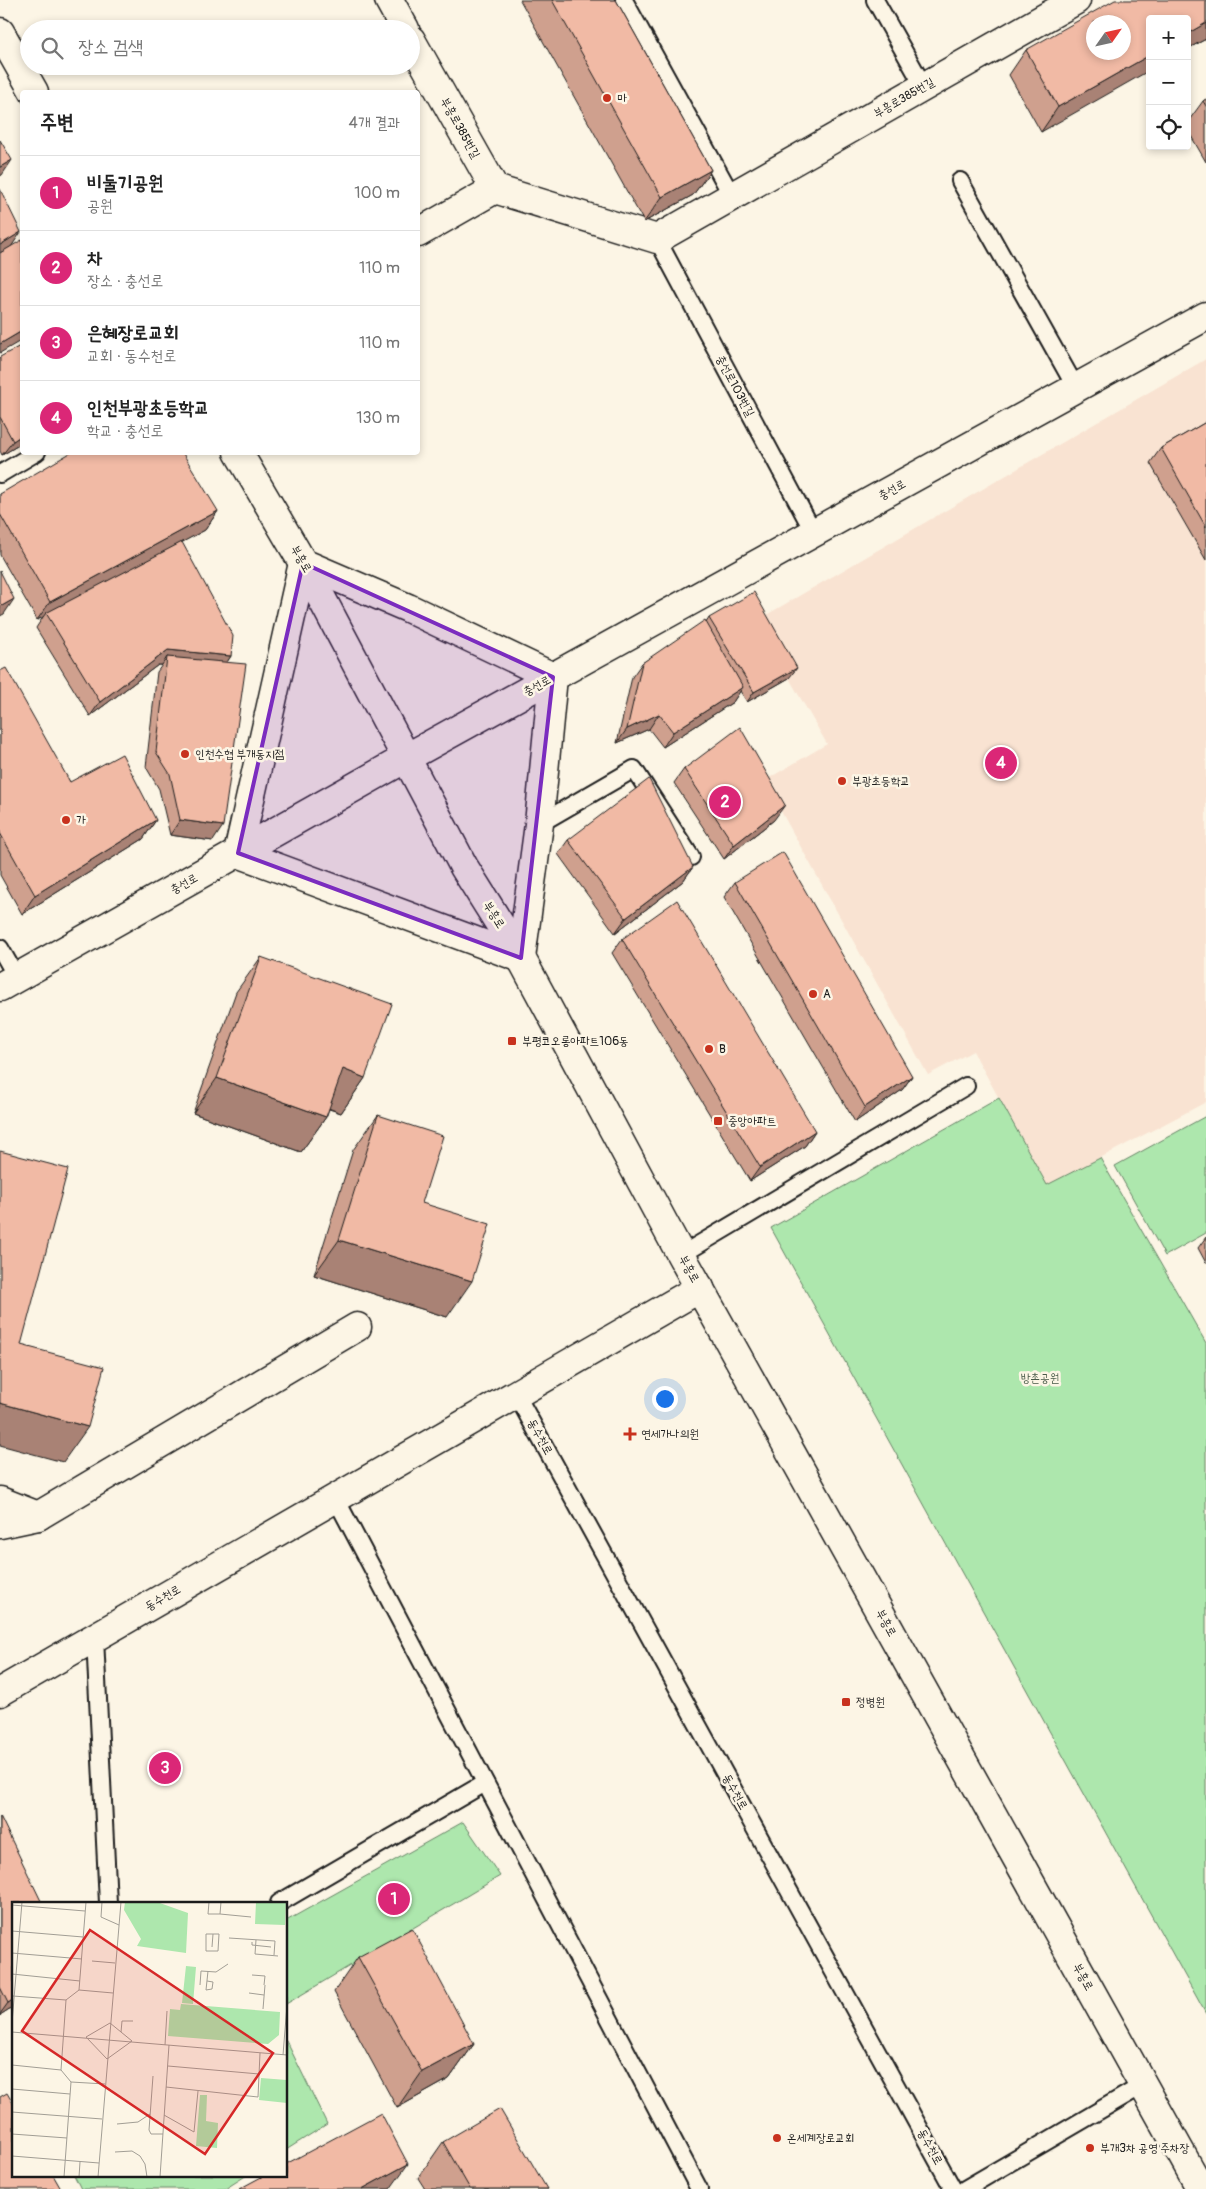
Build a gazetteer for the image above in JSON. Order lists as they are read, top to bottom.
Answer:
{
  "streets": {
    "street": [
      "부흥로385번길",
      "충선로",
      "부흥로",
      "동수천로"
    ],
    "lane": ["충선로103번길"]
  },
  "crossings": [
    ["부흥로385번길", "충선로103번길"],
    ["충선로103번길", "충선로"],
    ["충선로", "부흥로"],
    ["부흥로", "동수천로"]
  ],
  "parks": ["방촌공원"],
  "places": {
    "other": [
      "마",
      "인천수협 부개동지점",
      "부광초등학교",
      "가",
      "A",
      "B",
      "온세계장로교회",
      "부개3차 공영 주차장"
    ],
    "transit": ["부평코오롱아파트106동", "중앙아파트", "정병원"],
    "health": ["연세가나의원"]
  },
  "north": "top right",
  "page": {
    "map_buttons": ["+", "−"],
    "search": "장소 검색",
    "heading": ["주변", "4개 결과"],
    "list": [
      {
        "mark": "1",
        "name": "비둘기공원",
        "note": "공원",
        "value": "100 m"
      },
      {
        "mark": "2",
        "name": "차",
        "note": "장소 · 충선로",
        "value": "110 m"
      },
      {
        "mark": "3",
        "name": "은혜장로교회",
        "note": "교회 · 동수천로",
        "value": "110 m"
      },
      {
        "mark": "4",
        "name": "인천부광초등학교",
        "note": "학교 · 충선로",
        "value": "130 m"
      }
    ],
    "pins": [
      "4",
      "2",
      "3",
      "1"
    ]
  }
}
